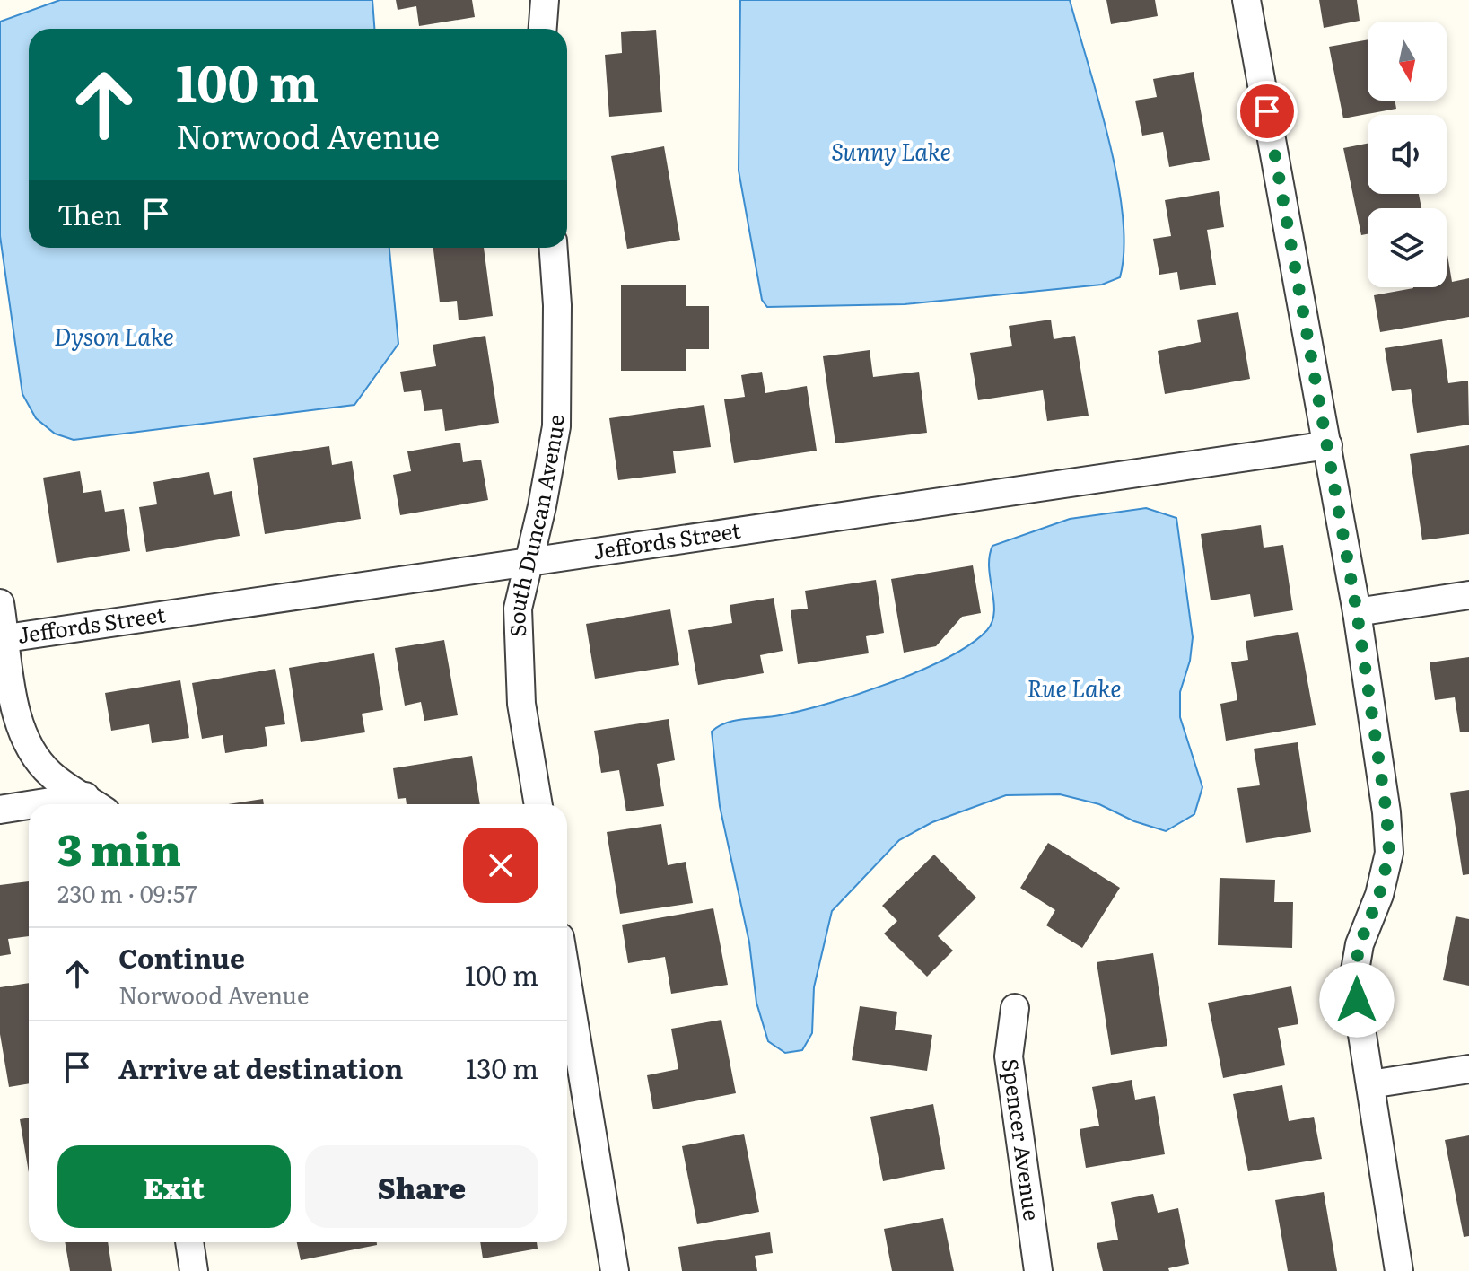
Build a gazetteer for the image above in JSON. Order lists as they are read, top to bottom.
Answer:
{
  "streets": {
    "street": ["South Duncan Avenue", "Jeffords Street", "Spencer Avenue"]
  },
  "crossings": [
    ["South Duncan Avenue", "Jeffords Street"]
  ],
  "water": ["Sunny Lake", "Dyson Lake", "Rue Lake"],
  "north": "bottom",
  "page": {
    "turn": ["100 m", "Norwood Avenue"],
    "then": "Then",
    "heading": ["3 min", "230 m · 09:57"],
    "list": [
      {
        "name": "Continue",
        "note": "Norwood Avenue",
        "value": "100 m"
      },
      {
        "name": "Arrive at destination",
        "value": "130 m"
      }
    ],
    "buttons": ["Exit", "Share"]
  }
}
